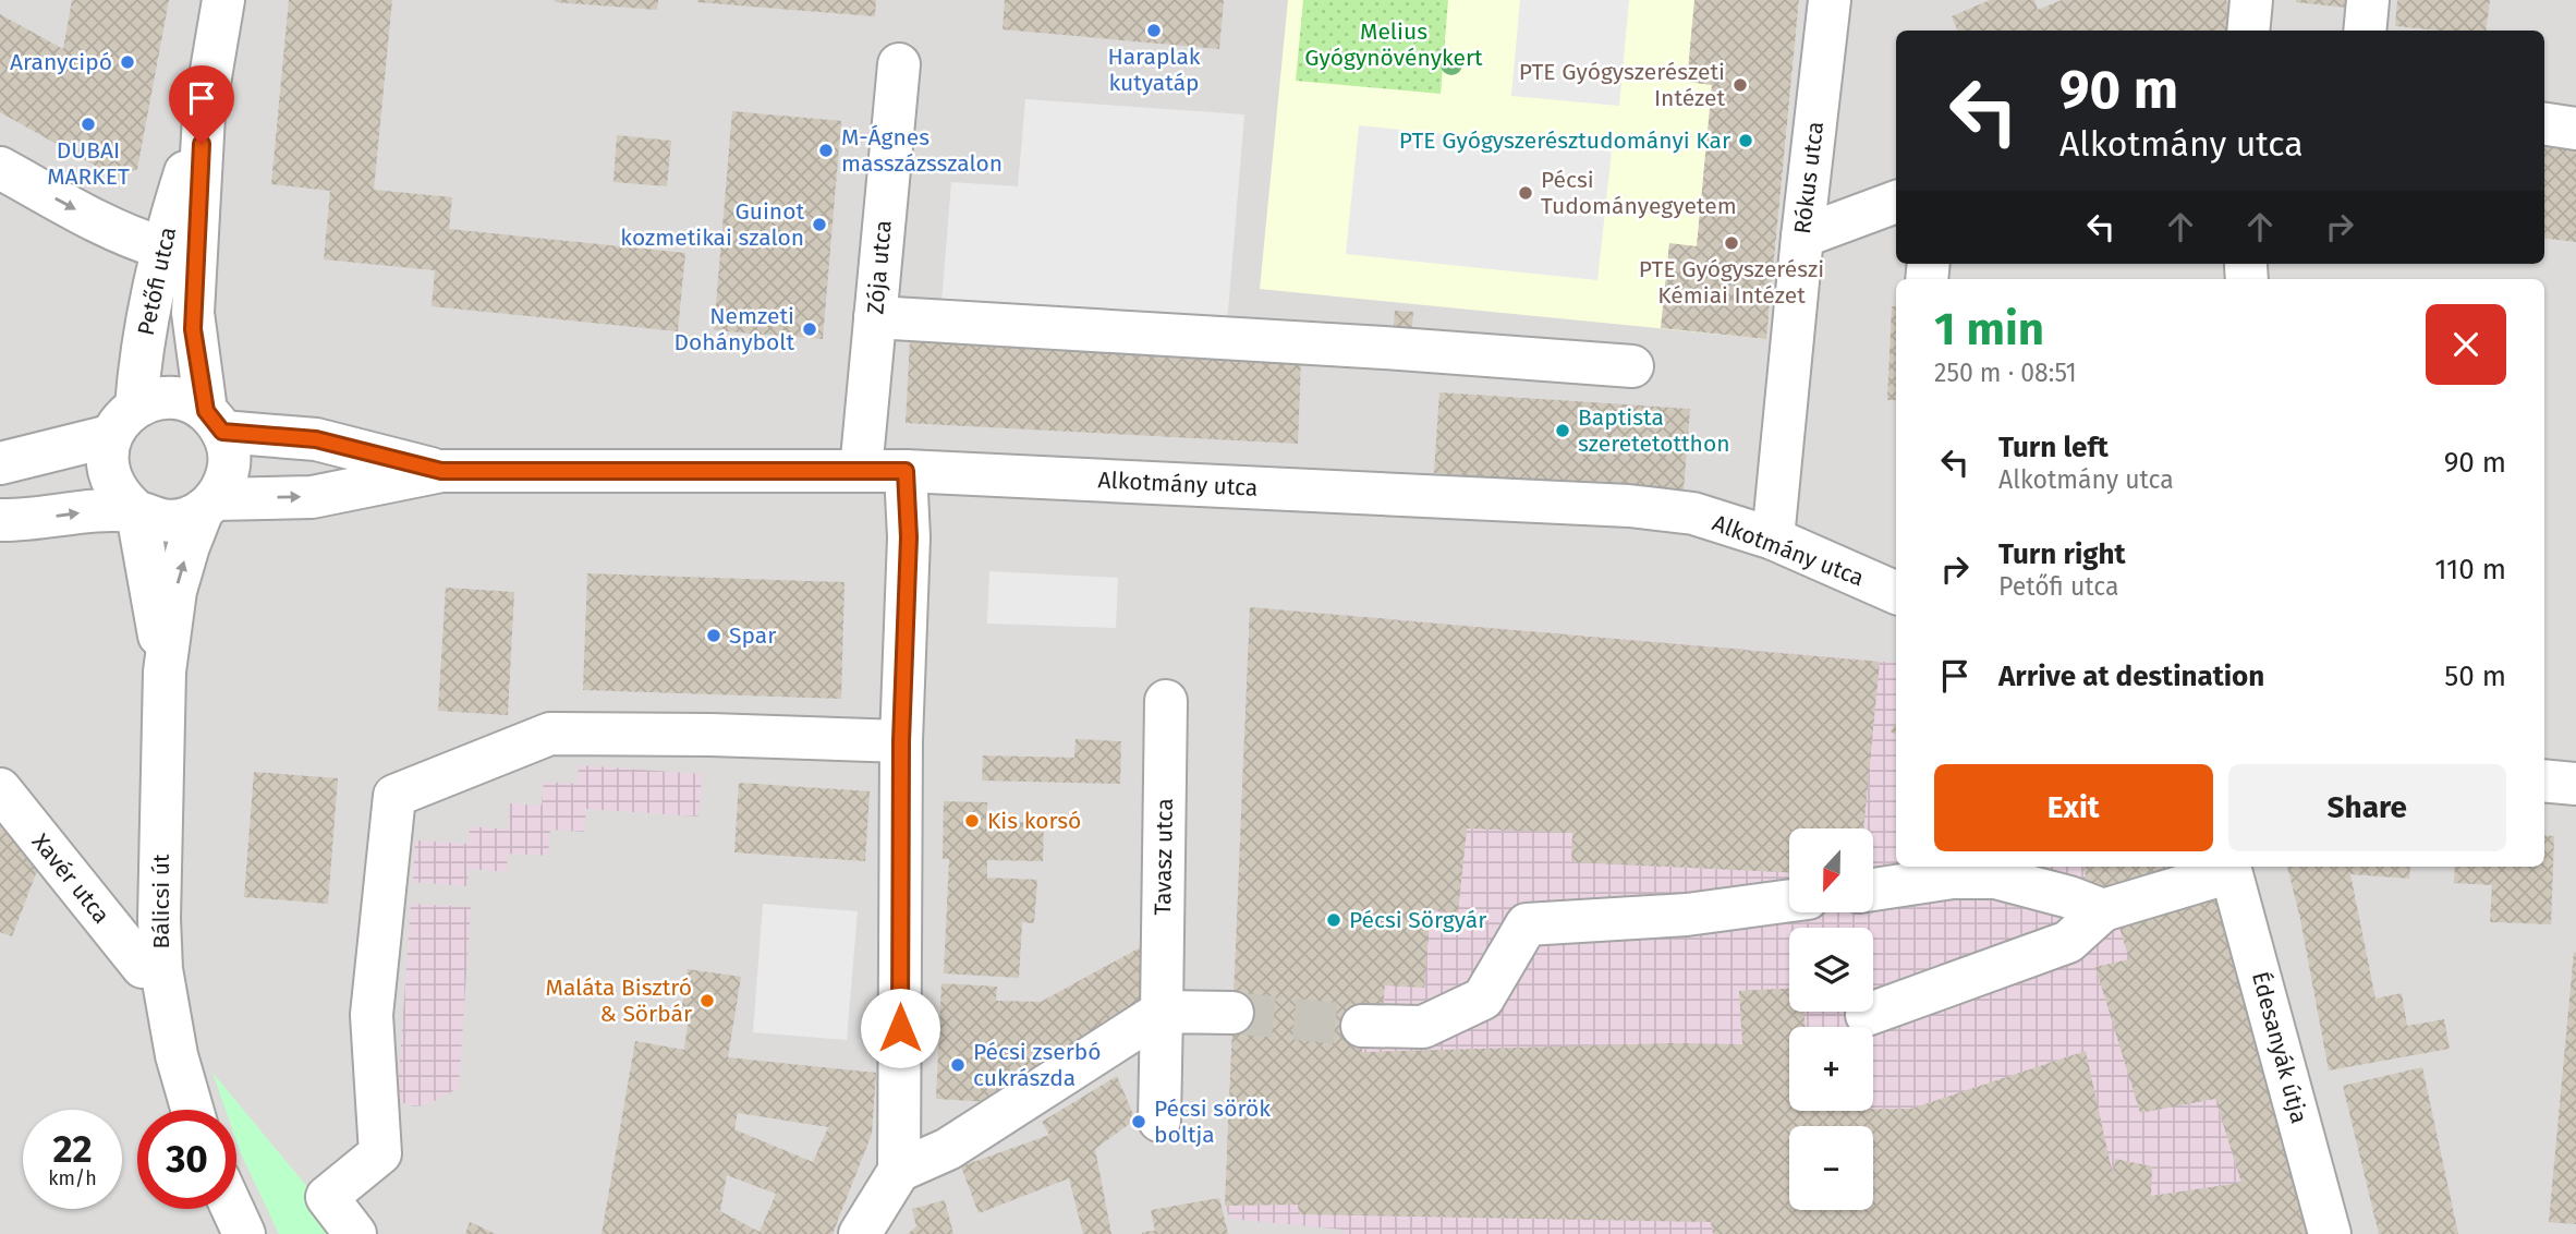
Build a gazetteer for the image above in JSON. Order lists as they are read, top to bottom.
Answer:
{
  "streets": {
    "street": [
      "Rókus utca",
      "Zója utca",
      "Petőfi utca",
      "Alkotmány utca",
      "Tavasz utca",
      "Xavér utca",
      "Bálicsi út",
      "Édesanyák útja"
    ]
  },
  "crossings": [
    ["Rókus utca", "Alkotmány utca"],
    ["Zója utca", "Alkotmány utca"],
    ["Petőfi utca", "Alkotmány utca"],
    ["Petőfi utca", "Bálicsi út"],
    ["Alkotmány utca", "Bálicsi út"]
  ],
  "parks": ["Melius Gyógynövénykert"],
  "places": [
    "Haraplak kutyatáp",
    "Aranycipó",
    "PTE Gyógyszerészeti Intézet",
    "DUBAI MARKET",
    "PTE Gyógyszerésztudományi Kar",
    "M-Ágnes masszázsszalon",
    "Pécsi Tudományegyetem",
    "Guinot kozmetikai szalon",
    "PTE Gyógyszerészi Kémiai Intézet",
    "Nemzeti Dohánybolt",
    "Baptista szeretetotthon",
    "Spar",
    "Kis korsó",
    "Pécsi Sörgyár",
    "Maláta Bisztró & Sörbár",
    "Pécsi zserbó cukrászda",
    "Pécsi sörök boltja"
  ],
  "north": "bottom",
  "page": {
    "turn": ["90 m", "Alkotmány utca"],
    "heading": ["1 min", "250 m · 08:51"],
    "list": [
      {
        "name": "Turn left",
        "note": "Alkotmány utca",
        "value": "90 m"
      },
      {
        "name": "Turn right",
        "note": "Petőfi utca",
        "value": "110 m"
      },
      {
        "name": "Arrive at destination",
        "value": "50 m"
      }
    ],
    "buttons": ["Exit", "Share"],
    "map_buttons": ["+", "−"],
    "speed": "22 km/h",
    "limit": "30"
  }
}
